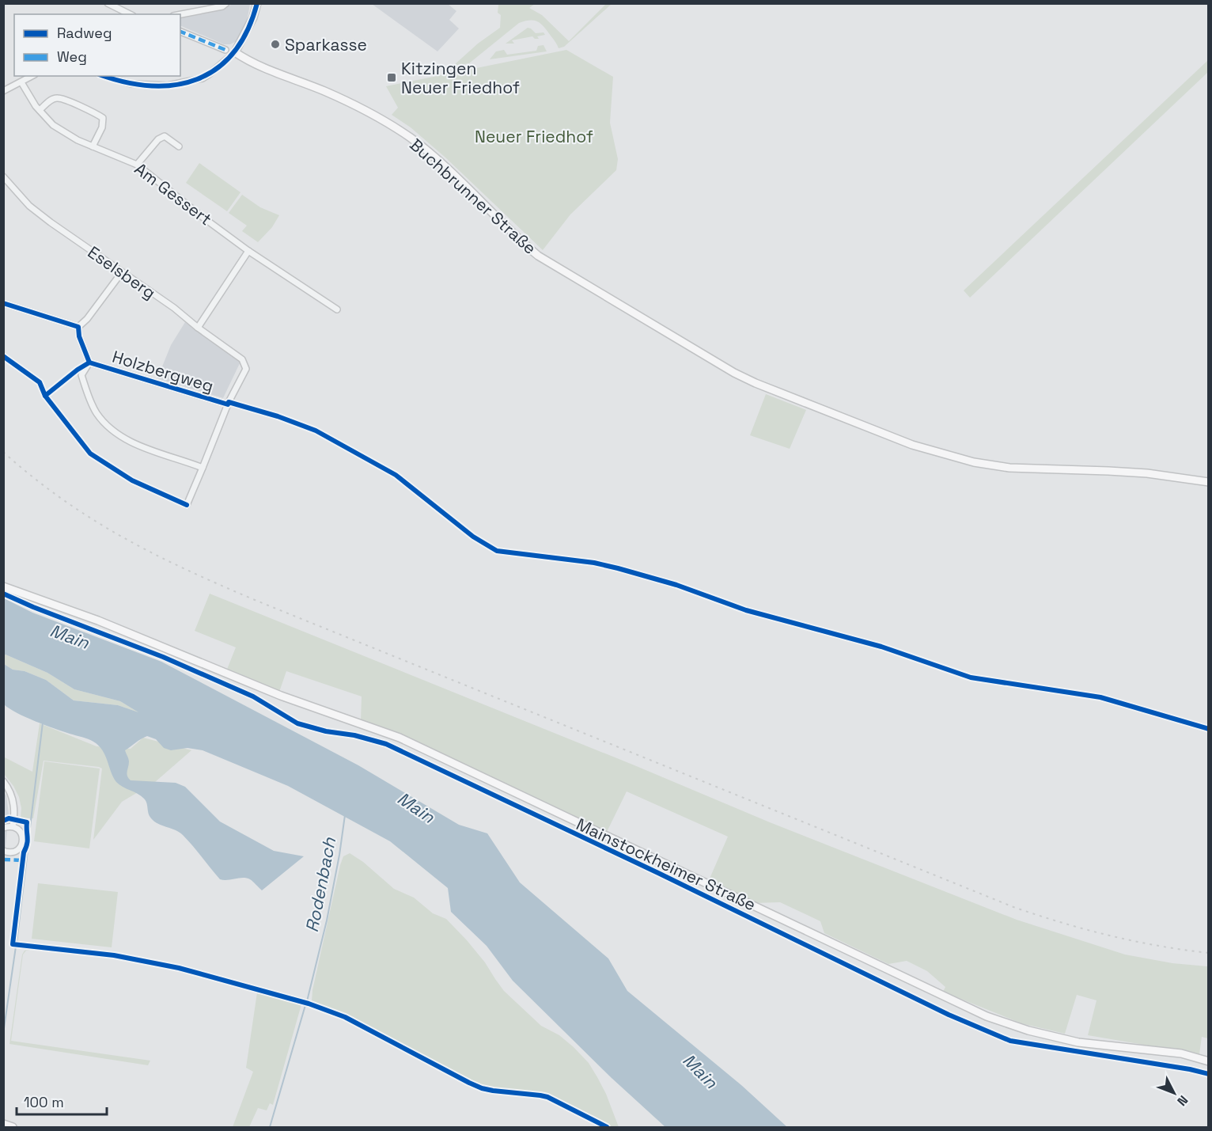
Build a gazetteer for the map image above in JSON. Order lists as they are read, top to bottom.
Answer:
{
  "streets": {
    "main road": ["Buchbrunner Straße", "Mainstockheimer Straße"],
    "street": ["Am Gessert", "Eselsberg", "Holzbergweg"]
  },
  "crossings": [
    ["Eselsberg", "Holzbergweg"]
  ],
  "water": ["Main", "Rodenbach"],
  "parks": ["Neuer Friedhof"],
  "places": {
    "other": ["Sparkasse"],
    "transit": ["Kitzingen Neuer Friedhof"]
  },
  "legend": ["Radweg", "Weg"],
  "scale_bar": "100 m",
  "north": "bottom right"
}
